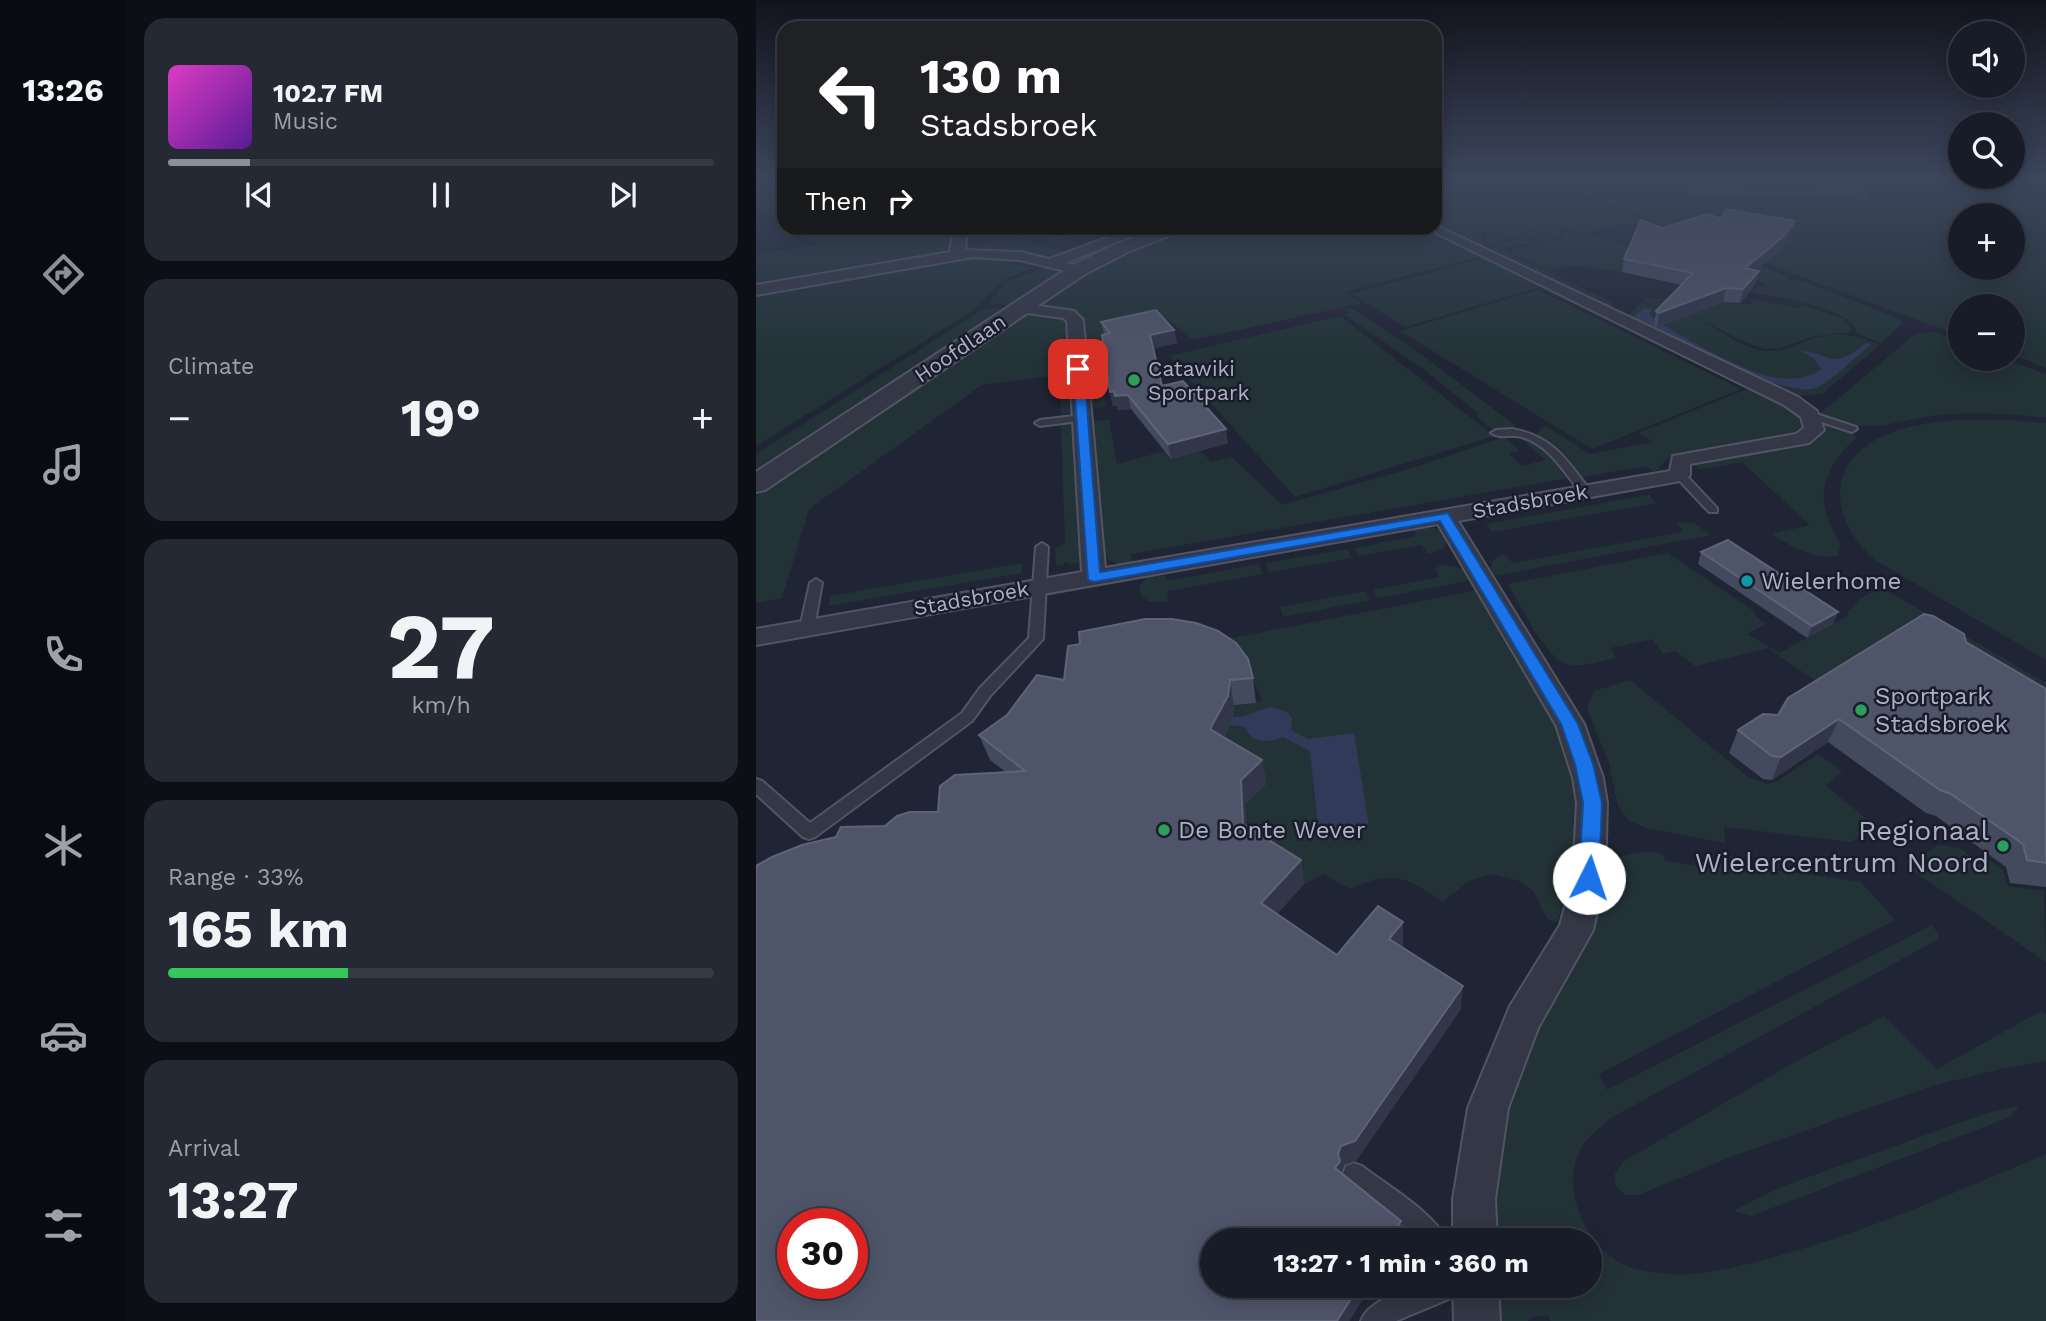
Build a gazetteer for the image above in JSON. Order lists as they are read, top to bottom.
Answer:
{
  "streets": {
    "street": ["Hoofdlaan", "Stadsbroek"]
  },
  "places": [
    "Catawiki Sportpark",
    "Wielerhome",
    "Sportpark Stadsbroek",
    "De Bonte Wever",
    "Regionaal Wielercentrum Noord"
  ],
  "page": {
    "tabs": "13:26",
    "map_buttons": ["+", "−"],
    "turn": ["130 m", "Stadsbroek"],
    "song": ["102.7 FM", "Music"],
    "then": "Then",
    "tile": [
      "Climate",
      ["27", "km/h"],
      ["Range · 33%", "165 km"],
      ["Arrival", "13:27"]
    ],
    "heat": ["−", "19°", "+"],
    "limit": "30",
    "trip": "13:27 · 1 min · 360 m"
  }
}
